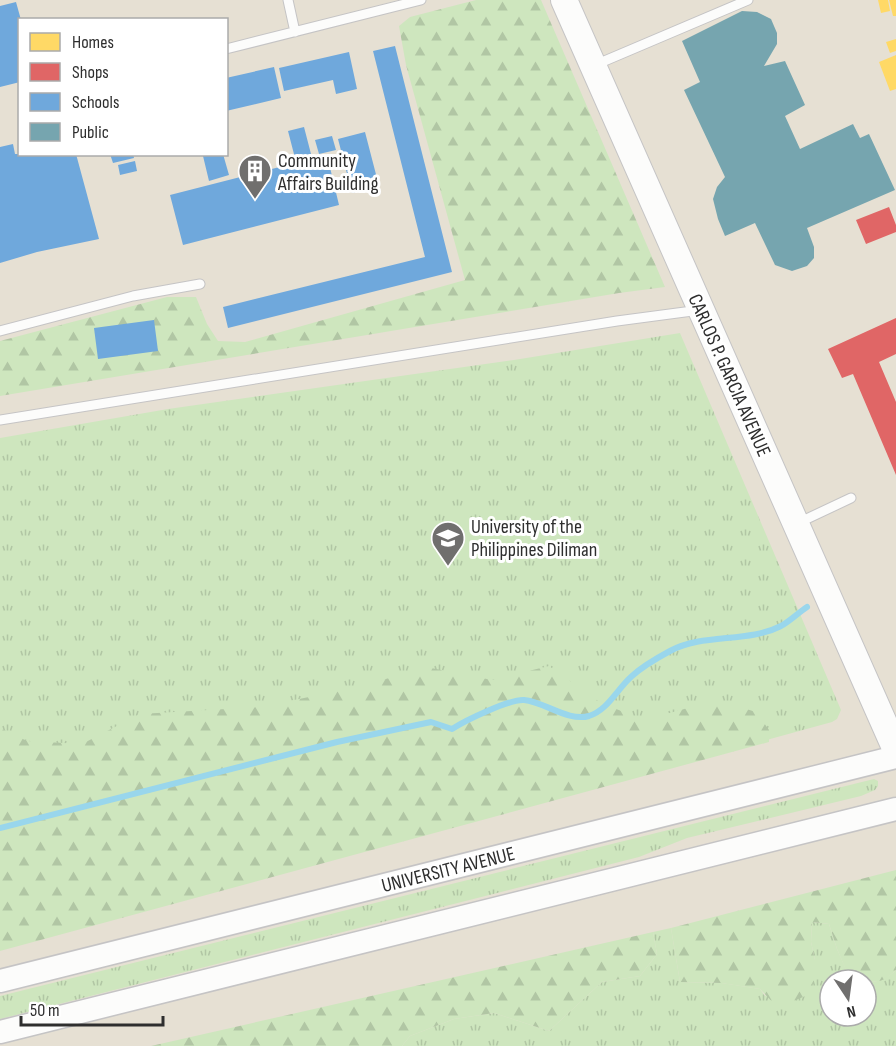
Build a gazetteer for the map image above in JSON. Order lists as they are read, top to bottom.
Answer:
{
  "streets": {
    "main road": ["CARLOS P. GARCIA AVENUE"],
    "street": ["UNIVERSITY AVENUE"]
  },
  "places": {
    "building": ["Community Affairs Building"],
    "school or university": ["University of the Philippines Diliman"]
  },
  "legend": [
    "Homes",
    "Shops",
    "Schools",
    "Public"
  ],
  "scale_bar": "50 m",
  "north": "bottom"
}
